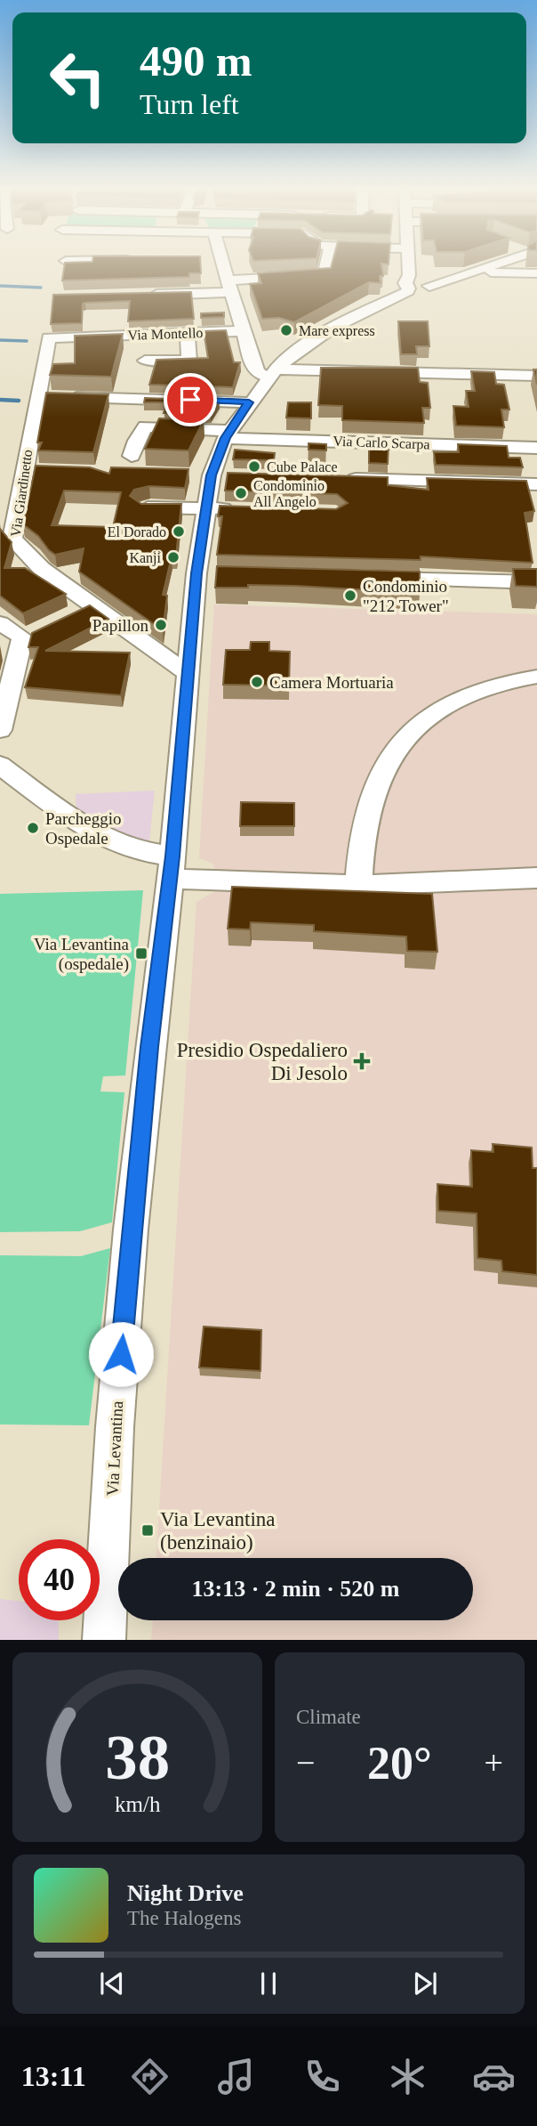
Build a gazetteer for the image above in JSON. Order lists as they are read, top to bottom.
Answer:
{
  "streets": {
    "street": [
      "Via Montello",
      "Via Carlo Scarpa",
      "Via Giardinetto",
      "Via Levantina"
    ]
  },
  "crossings": [
    ["Via Montello", "Via Giardinetto"],
    ["Via Carlo Scarpa", "Via Levantina"],
    ["Via Giardinetto", "Via Levantina"]
  ],
  "places": {
    "other": [
      "Mare express",
      "Cube Palace",
      "Condominio All Angelo",
      "El Dorado",
      "Kanji",
      "Condominio \"212 Tower\"",
      "Papillon",
      "Camera Mortuaria",
      "Parcheggio Ospedale"
    ],
    "transit": ["Via Levantina (ospedale)", "Via Levantina (benzinaio)"],
    "health": ["Presidio Ospedaliero Di Jesolo"]
  },
  "page": {
    "turn": ["490 m", "Turn left"],
    "limit": "40",
    "trip": "13:13 · 2 min · 520 m",
    "tile": "Climate",
    "heat": ["−", "20°", "+"],
    "song": ["Night Drive", "The Halogens"],
    "tabs": "13:11",
    "gauge": ["38", "km/h"]
  }
}
